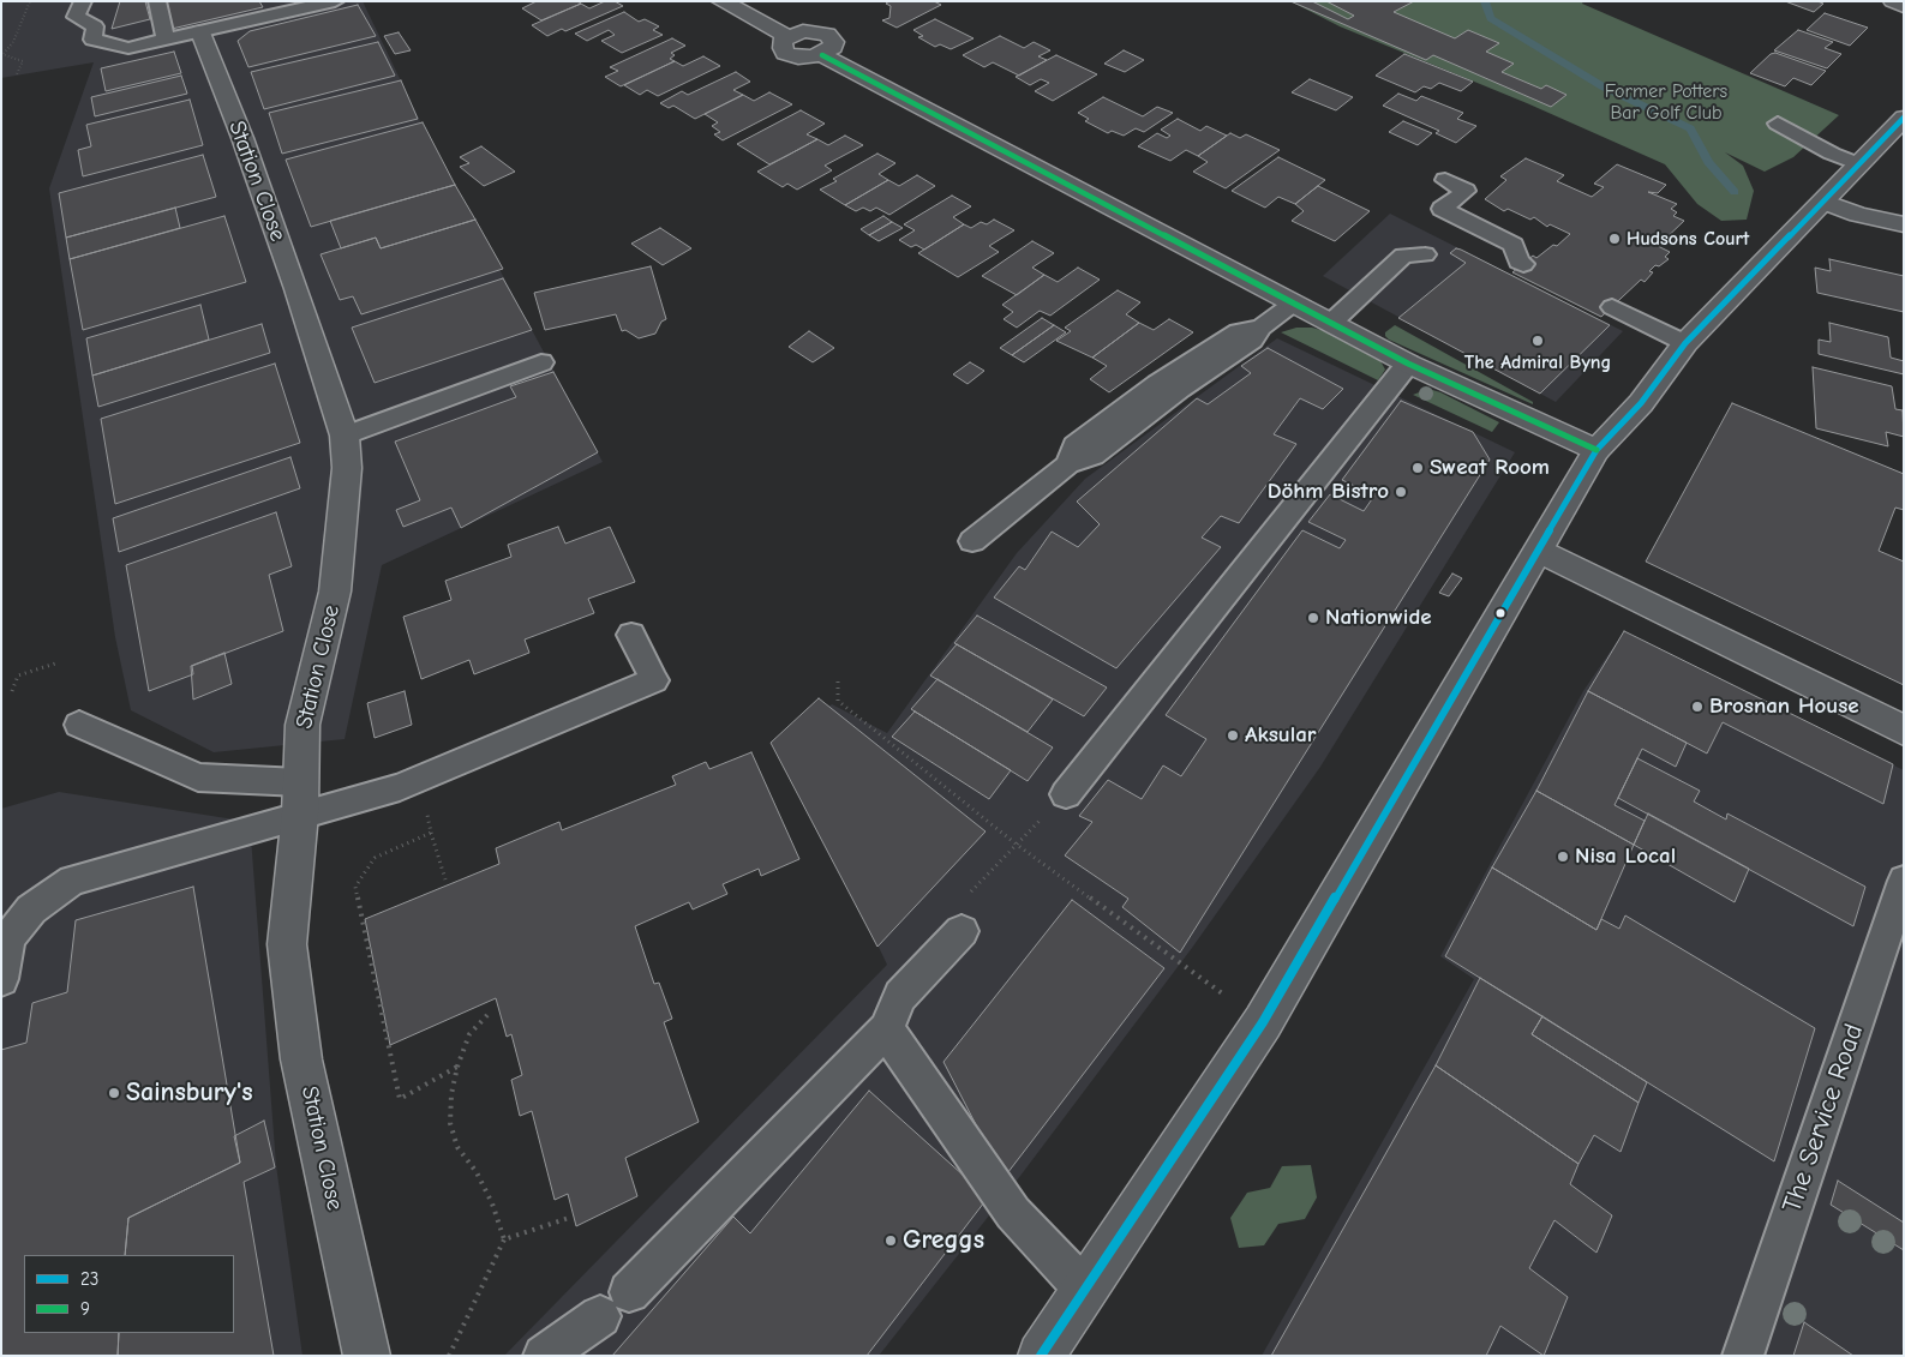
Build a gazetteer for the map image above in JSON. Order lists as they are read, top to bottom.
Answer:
{
  "streets": {
    "street": ["Station Close"],
    "lane": ["The Service Road"]
  },
  "parks": ["Former Potters Bar Golf Club"],
  "places": [
    "Hudsons Court",
    "The Admiral Byng",
    "Sweat Room",
    "Döhm Bistro",
    "Nationwide",
    "Brosnan House",
    "Aksular",
    "Nisa Local",
    "Sainsbury's",
    "Greggs"
  ],
  "lines": ["transit line 9", "transit line 23"],
  "legend": ["23", "9"]
}
